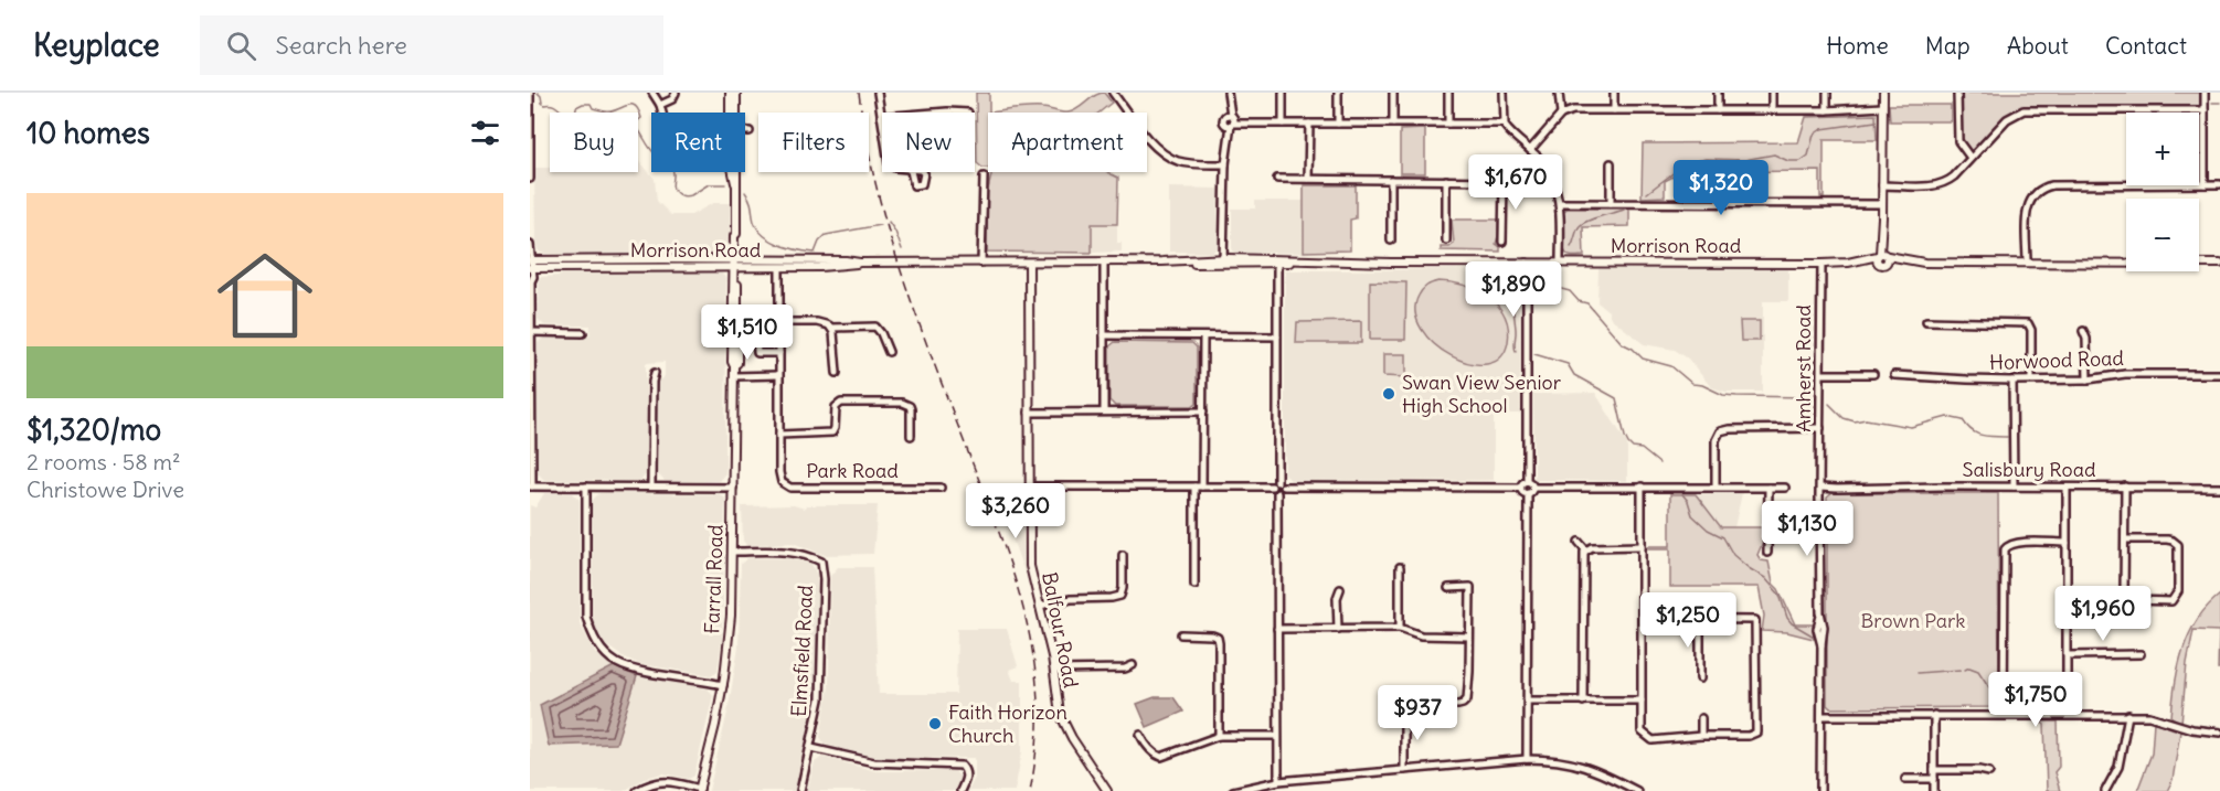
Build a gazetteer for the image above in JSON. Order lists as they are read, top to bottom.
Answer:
{
  "streets": {
    "main road": ["Morrison Road", "Farrall Road", "Balfour Road"],
    "street": [
      "Horwood Road",
      "Amherst Road",
      "Salisbury Road",
      "Park Road",
      "Elmsfield Road"
    ]
  },
  "crossings": [
    ["Morrison Road", "Amherst Road"],
    ["Morrison Road", "Park Road"],
    ["Morrison Road", "Farrall Road"],
    ["Morrison Road", "Balfour Road"],
    ["Amherst Road", "Salisbury Road"],
    ["Farrall Road", "Elmsfield Road"]
  ],
  "parks": ["Brown Park"],
  "places": ["Swan View Senior High School", "Faith Horizon Church"],
  "page": {
    "header": "Keyplace",
    "search": "Search here",
    "nav": [
      "Home",
      "Map",
      "About",
      "Contact"
    ],
    "heading": "10 homes",
    "map_buttons": ["+", "−"],
    "chip": [
      "Buy",
      "Rent",
      "Filters",
      "New",
      "Apartment"
    ],
    "price": [
      "$1,670",
      "$1,320",
      "$1,890",
      "$1,510",
      "$3,260",
      "$1,130",
      "$1,960",
      "$1,250",
      "$1,750",
      "$937"
    ],
    "list": [
      {
        "name": "$1,320/mo",
        "note": "2 rooms · 58 m² · Christowe Drive"
      }
    ]
  }
}
